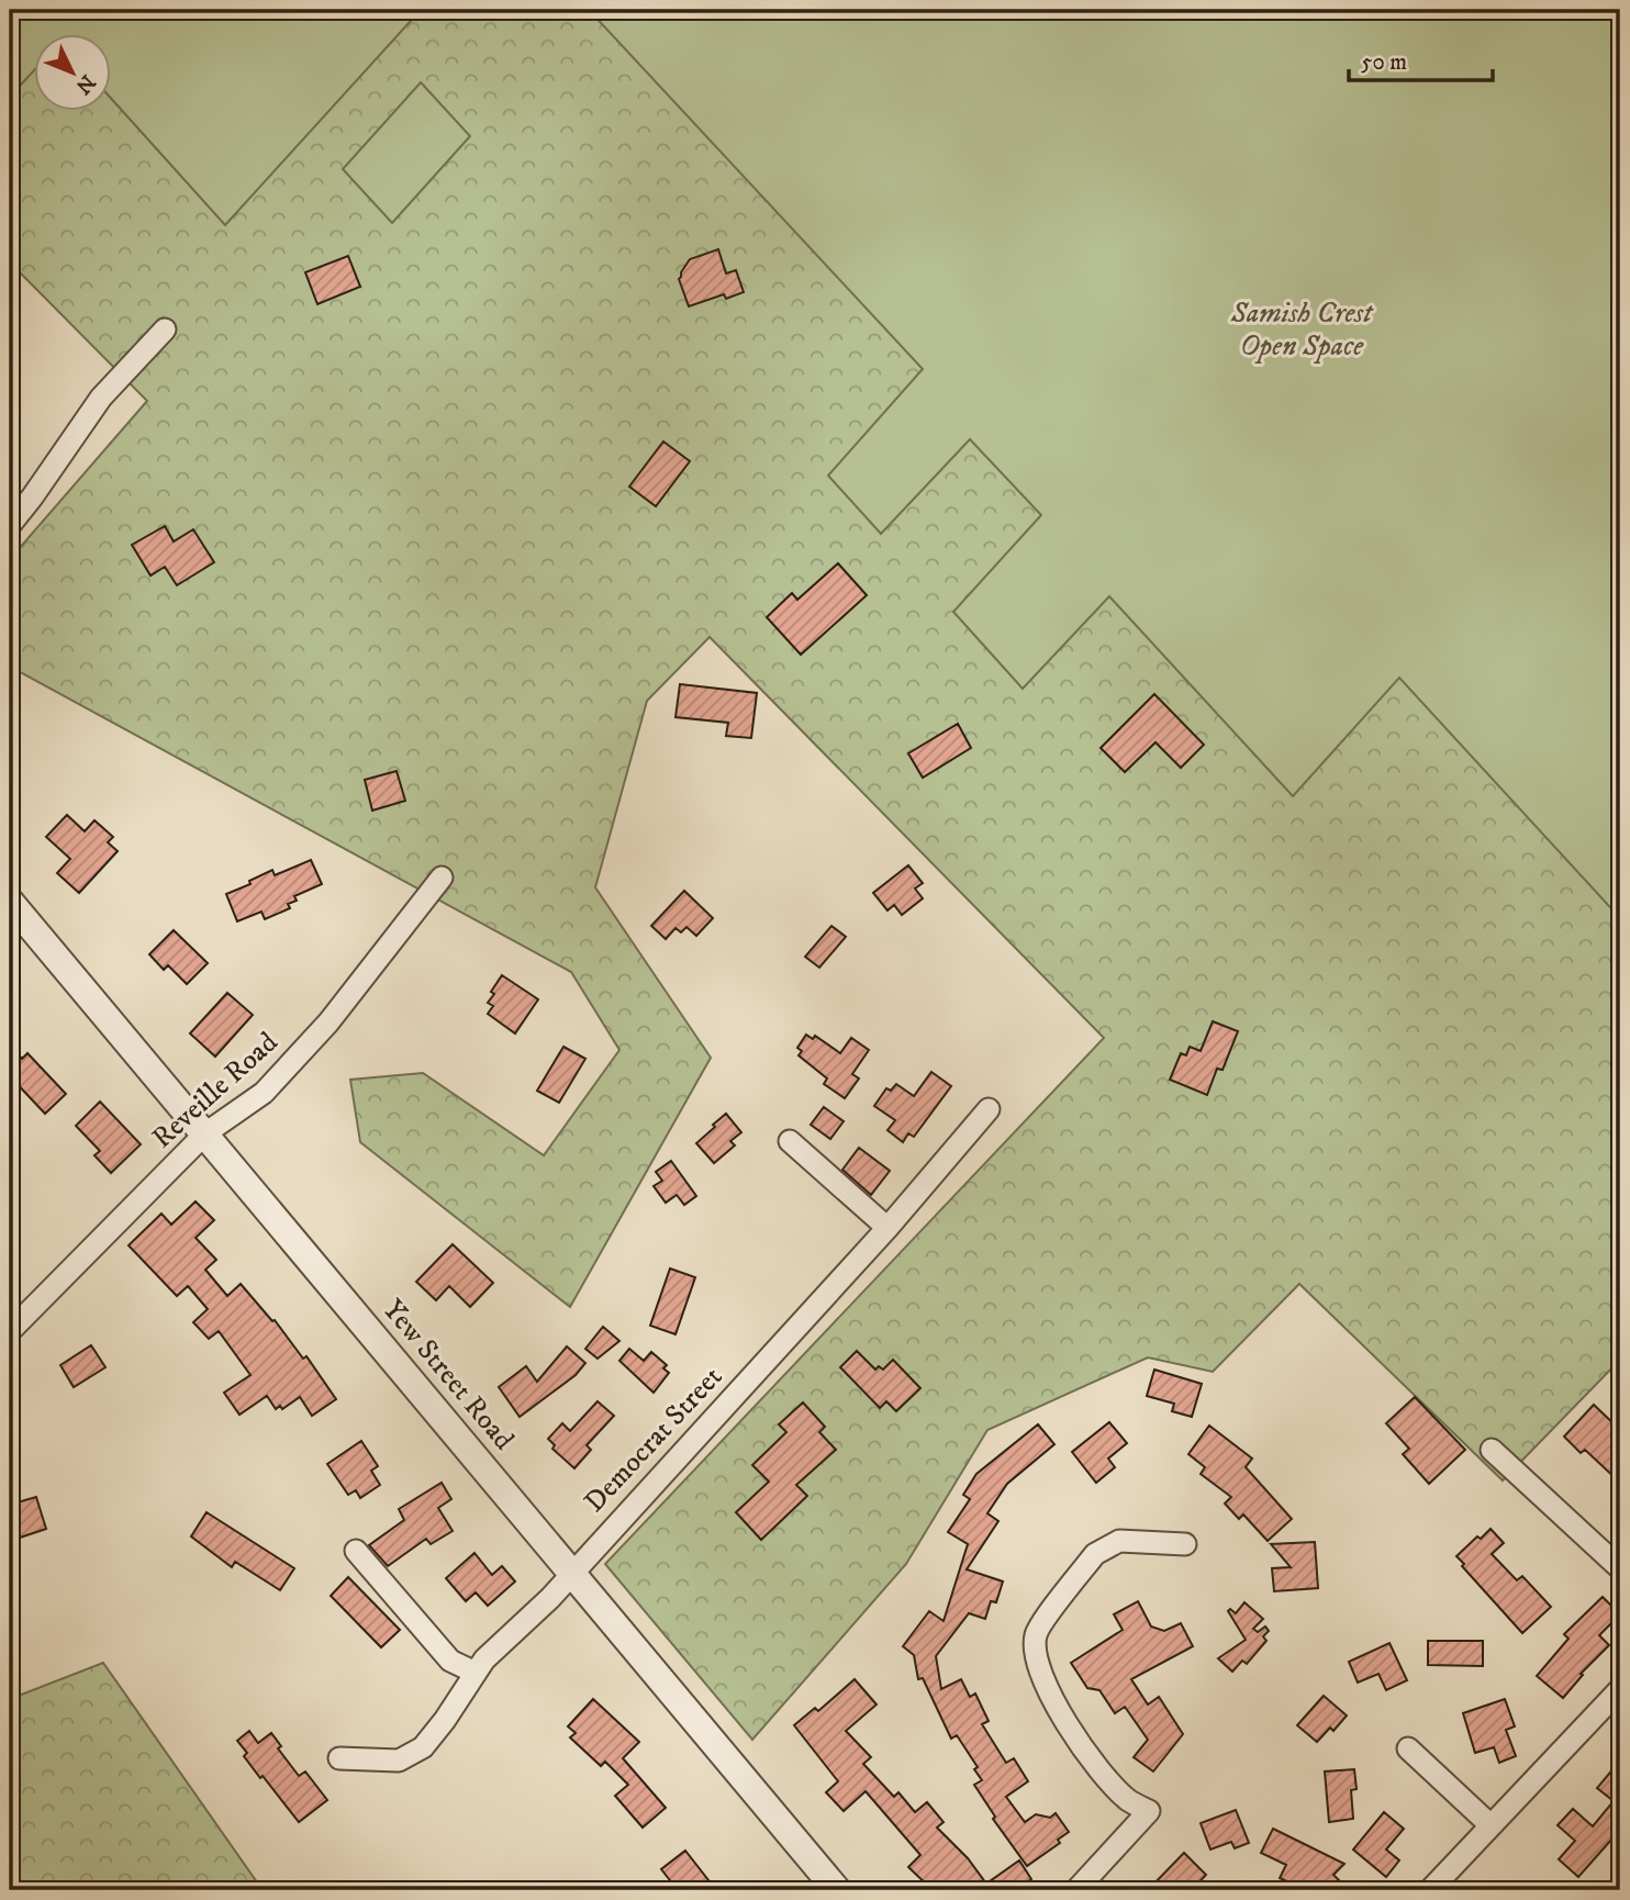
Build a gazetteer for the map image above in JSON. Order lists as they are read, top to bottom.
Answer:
{
  "streets": {
    "street": ["Reveille Road", "Yew Street Road", "Democrat Street"]
  },
  "crossings": [
    ["Reveille Road", "Yew Street Road"],
    ["Yew Street Road", "Democrat Street"]
  ],
  "parks": ["Samish Crest Open Space"],
  "scale_bar": "50 m",
  "north": "bottom right"
}
